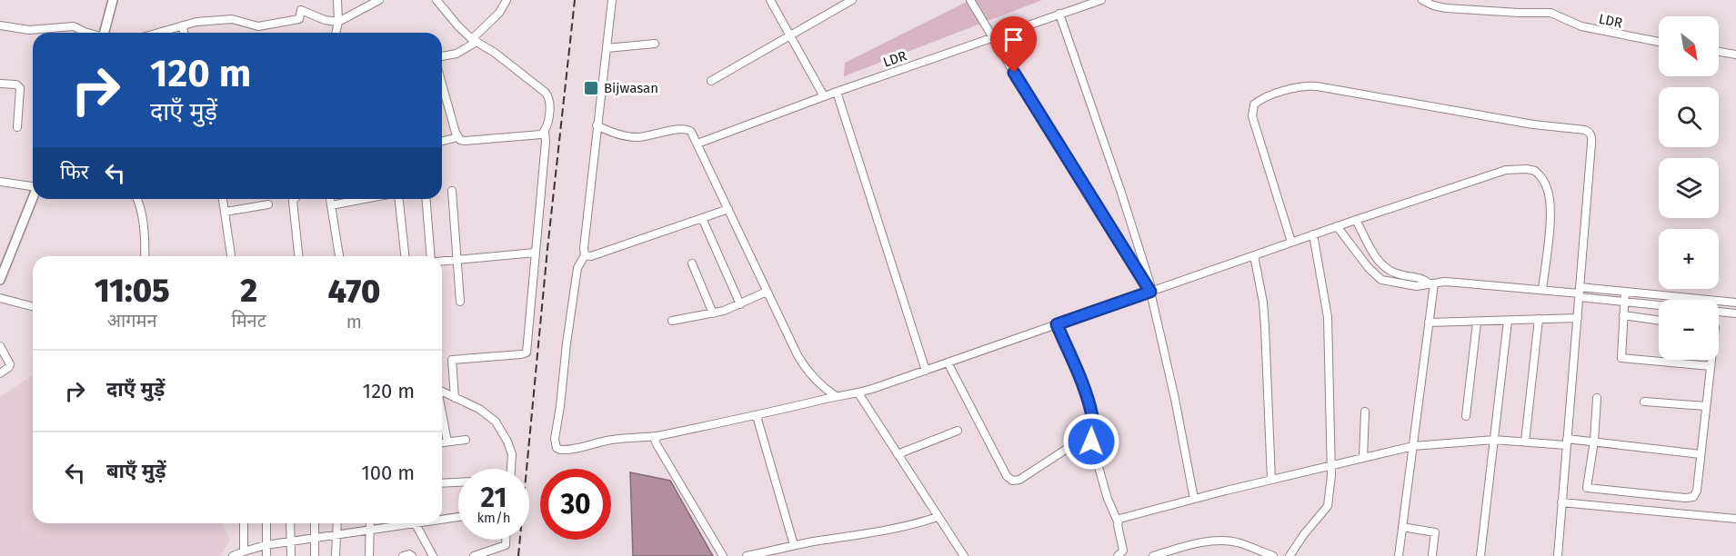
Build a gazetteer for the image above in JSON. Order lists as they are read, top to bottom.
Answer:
{
  "streets": {
    "street": ["LDR"]
  },
  "places": {
    "transit": ["Bijwasan"]
  },
  "north": "bottom right",
  "page": {
    "map_buttons": ["+", "−"],
    "turn": ["120 m", "दाएँ मुड़ें"],
    "then": "फिर",
    "eta": [
      "11:05",
      "आगमन",
      "2",
      "मिनट",
      "470",
      "m"
    ],
    "list": [
      {
        "name": "दाएँ मुड़ें",
        "value": "120 m"
      },
      {
        "name": "बाएँ मुड़ें",
        "value": "100 m"
      }
    ],
    "speed": "21 km/h",
    "limit": "30"
  }
}
